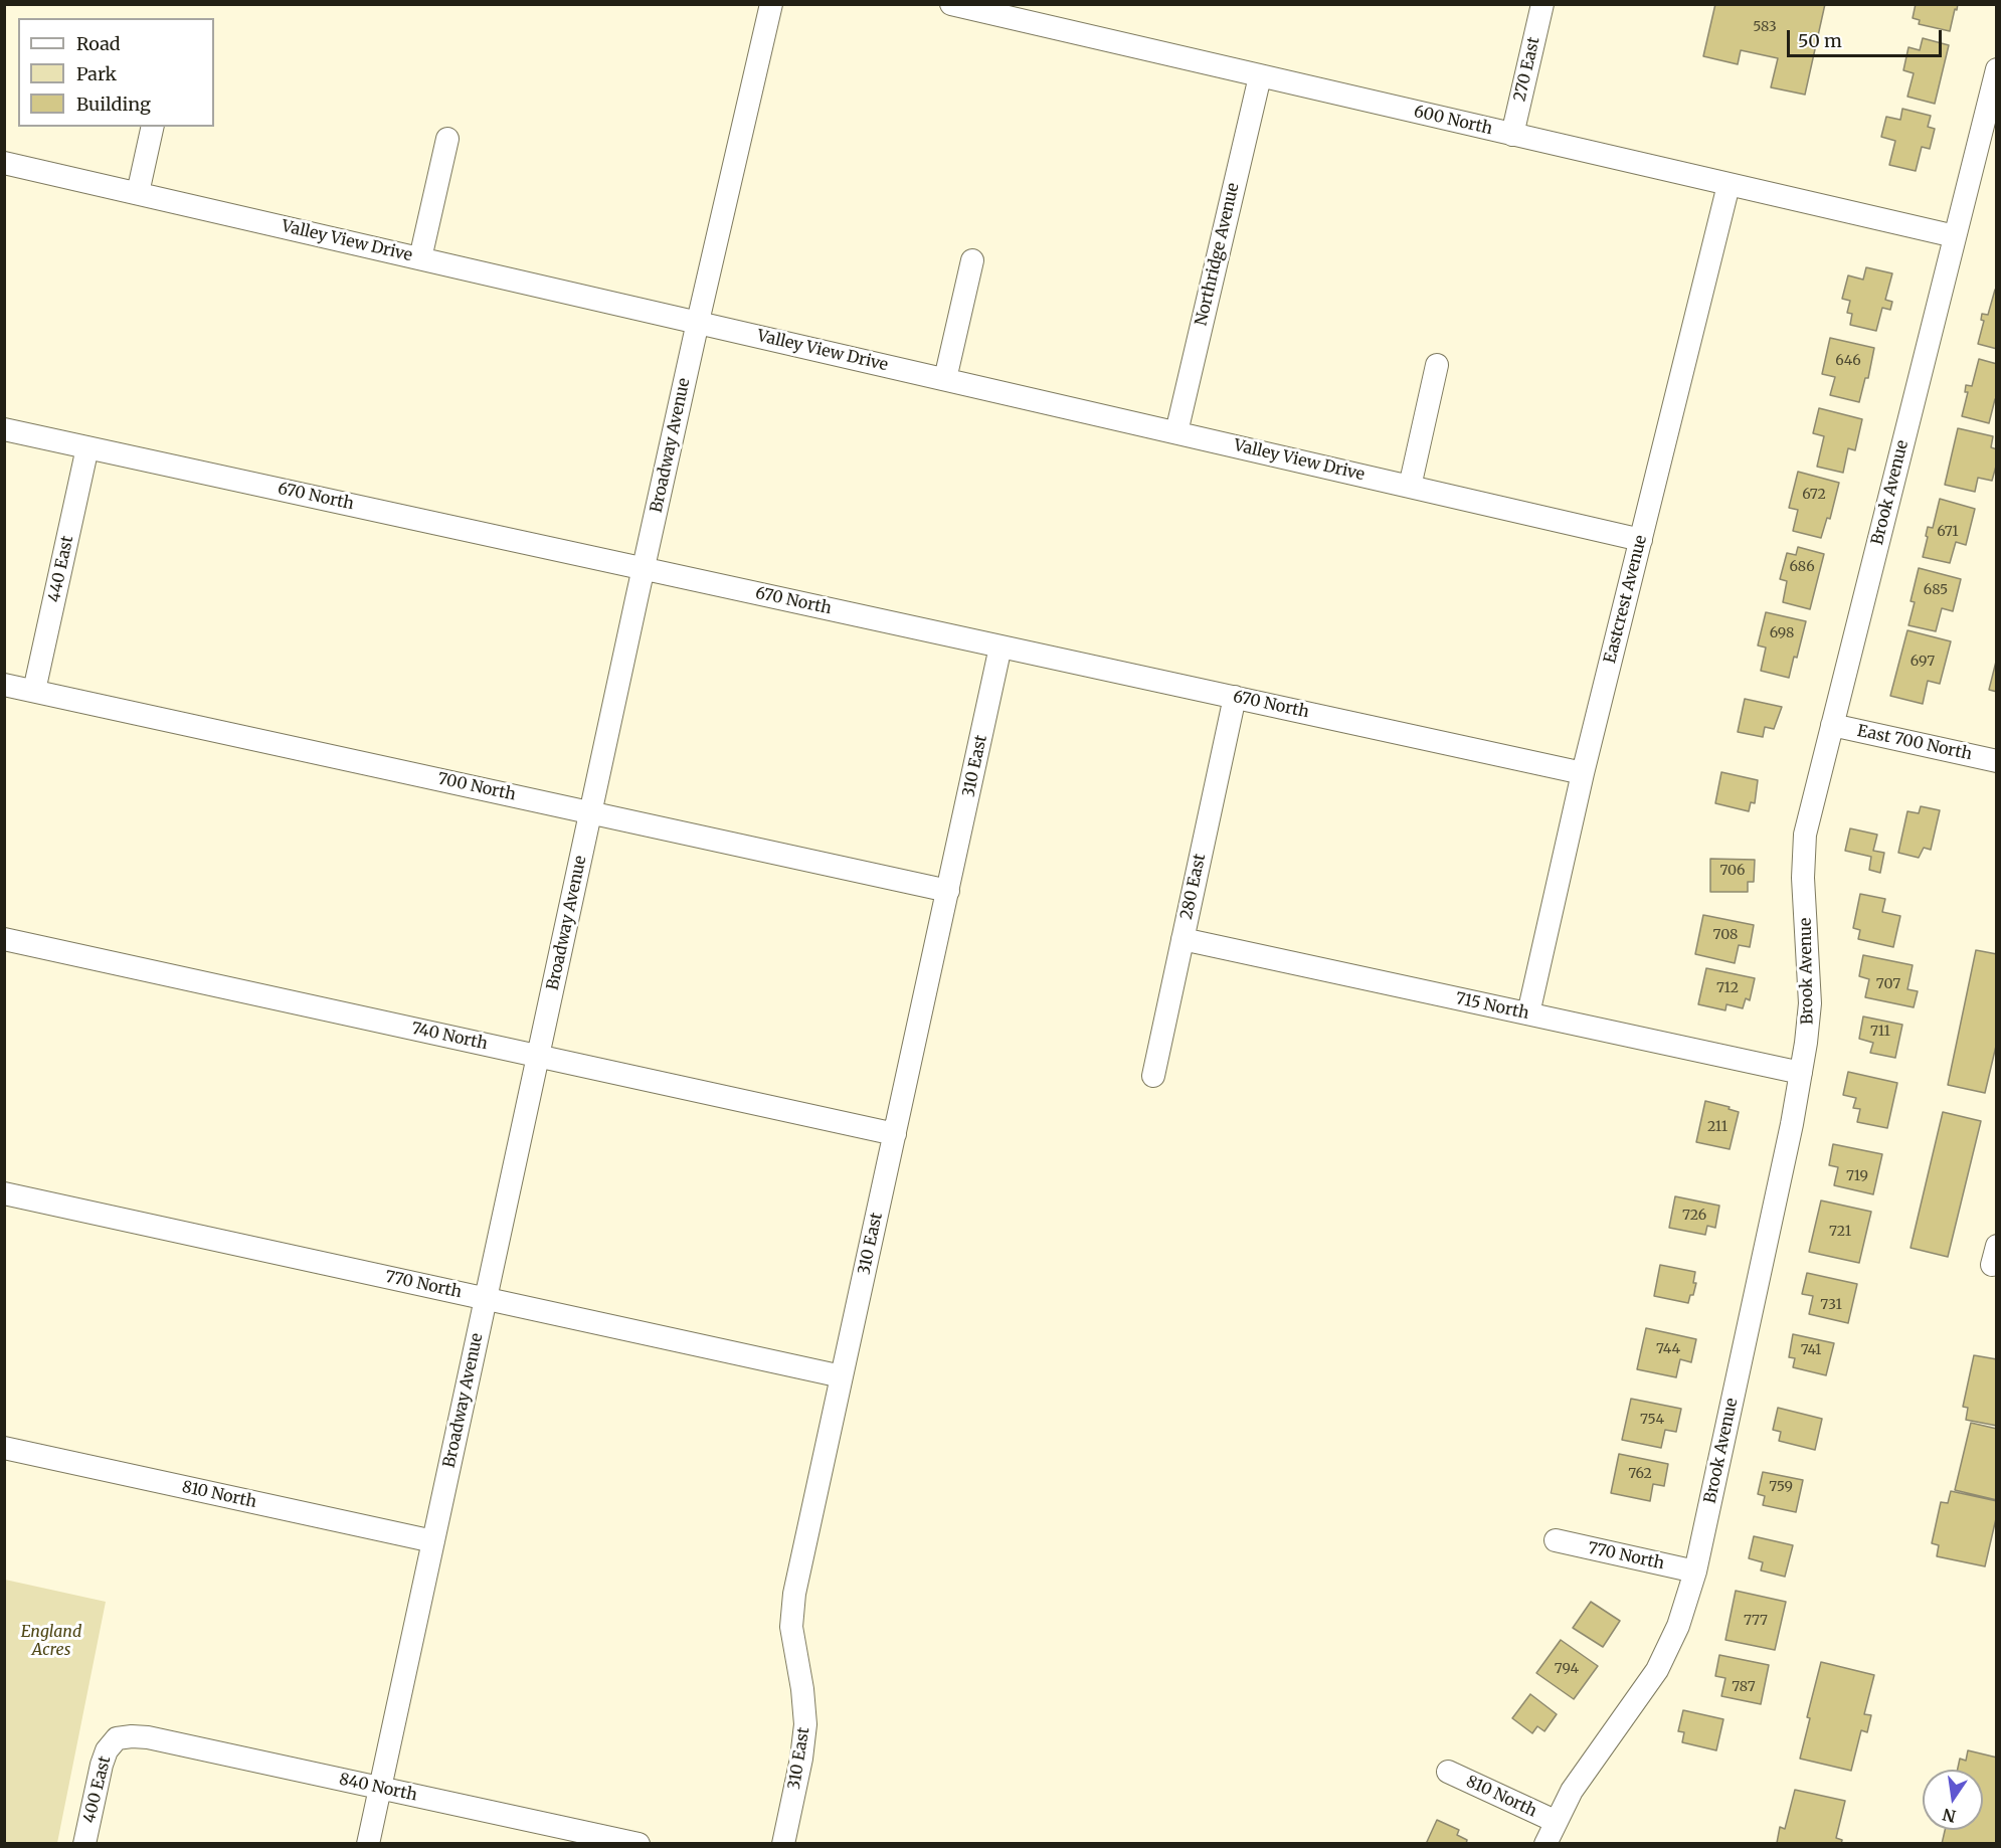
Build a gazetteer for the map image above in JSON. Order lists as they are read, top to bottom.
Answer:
{
  "streets": {
    "street": [
      "270 East",
      "600 North",
      "Valley View Drive",
      "Northridge Avenue",
      "Broadway Avenue",
      "Brook Avenue",
      "670 North",
      "440 East",
      "Eastcrest Avenue",
      "East 700 North",
      "310 East",
      "700 North",
      "280 East",
      "715 North",
      "740 North",
      "770 North",
      "810 North",
      "840 North",
      "400 East"
    ]
  },
  "crossings": [
    ["270 East", "600 North"],
    ["600 North", "Northridge Avenue"],
    ["600 North", "Brook Avenue"],
    ["600 North", "Eastcrest Avenue"],
    ["Valley View Drive", "Northridge Avenue"],
    ["Valley View Drive", "Broadway Avenue"],
    ["Valley View Drive", "Eastcrest Avenue"],
    ["Broadway Avenue", "670 North"],
    ["Broadway Avenue", "700 North"],
    ["Broadway Avenue", "740 North"],
    ["Broadway Avenue", "770 North"],
    ["Broadway Avenue", "810 North"],
    ["Broadway Avenue", "840 North"],
    ["Brook Avenue", "East 700 North"],
    ["Brook Avenue", "715 North"],
    ["Brook Avenue", "770 North"],
    ["Brook Avenue", "810 North"],
    ["670 North", "440 East"],
    ["670 North", "Eastcrest Avenue"],
    ["670 North", "310 East"],
    ["670 North", "280 East"],
    ["440 East", "700 North"],
    ["Eastcrest Avenue", "715 North"],
    ["310 East", "700 North"],
    ["310 East", "740 North"],
    ["310 East", "770 North"],
    ["280 East", "715 North"],
    ["840 North", "400 East"]
  ],
  "parks": ["England Acres"],
  "house_numbers": [
    "583",
    "646",
    "672",
    "671",
    "686",
    "685",
    "698",
    "697",
    "706",
    "708",
    "707",
    "712",
    "711",
    "211",
    "719",
    "726",
    "721",
    "731",
    "744",
    "741",
    "754",
    "762",
    "759",
    "777",
    "794",
    "787"
  ],
  "legend": ["Road", "Park", "Building"],
  "scale_bar": "50 m",
  "north": "bottom"
}
